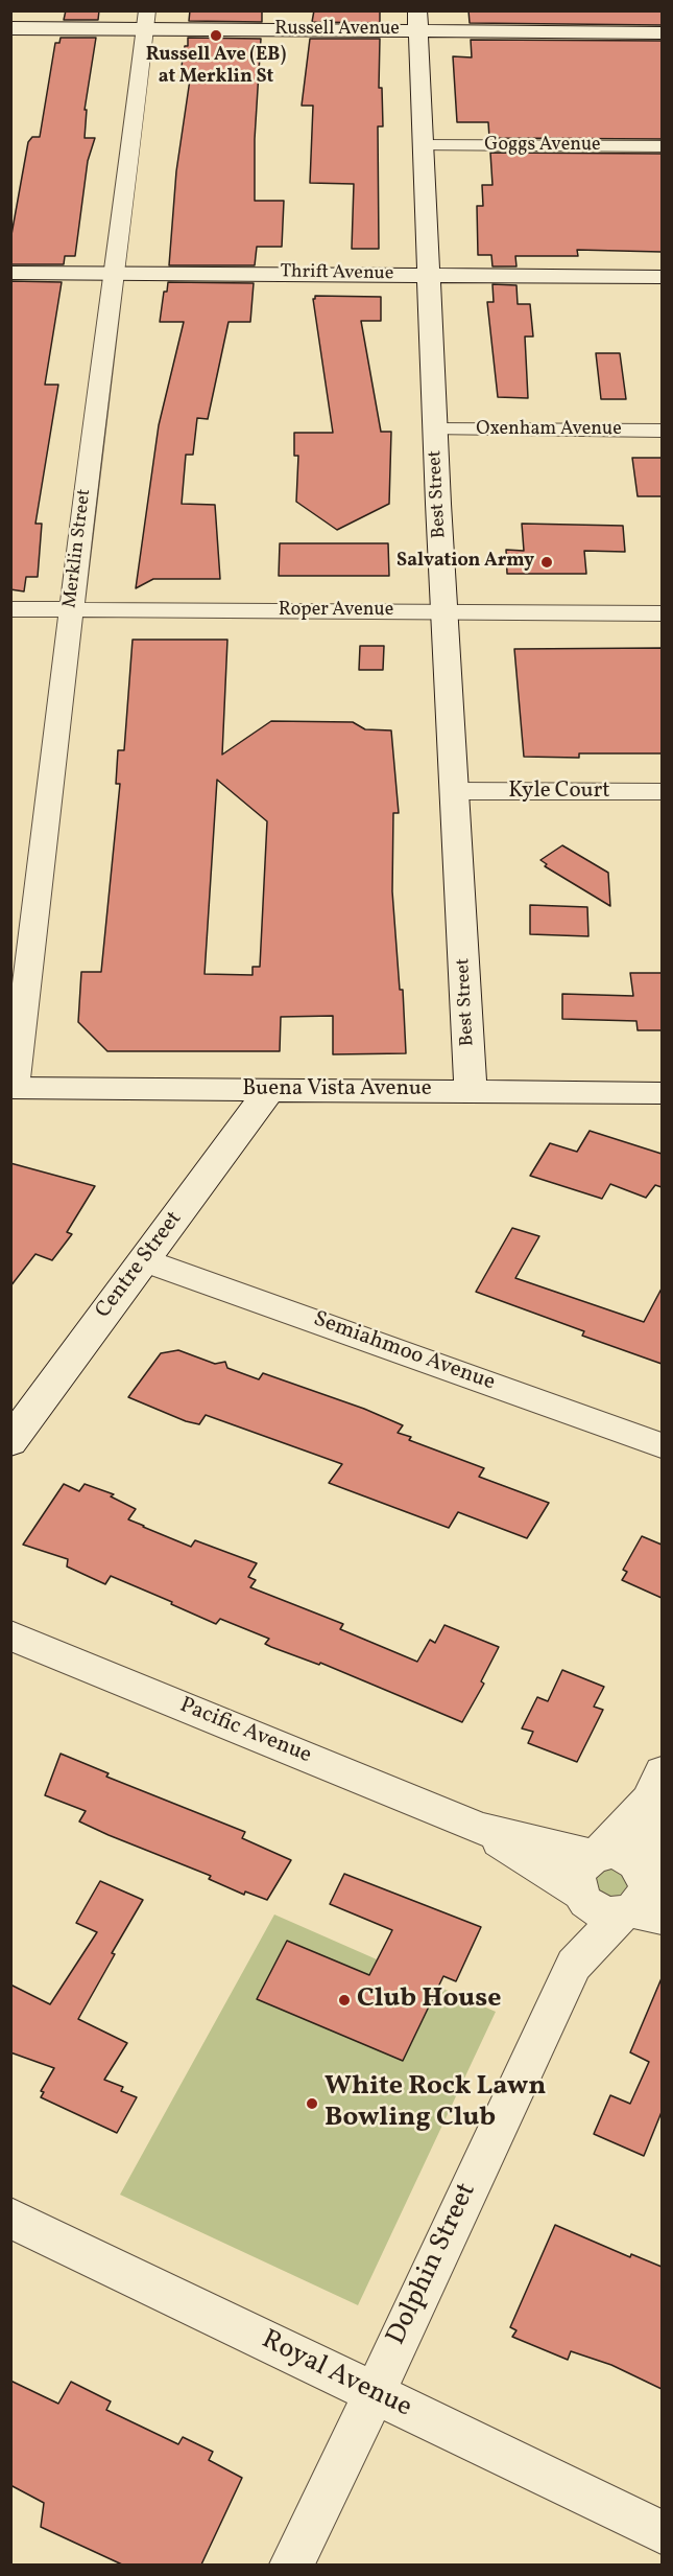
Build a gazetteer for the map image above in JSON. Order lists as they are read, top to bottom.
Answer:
{
  "streets": {
    "street": [
      "Russell Avenue",
      "Goggs Avenue",
      "Thrift Avenue",
      "Oxenham Avenue",
      "Best Street",
      "Merklin Street",
      "Roper Avenue",
      "Kyle Court",
      "Buena Vista Avenue",
      "Centre Street",
      "Semiahmoo Avenue",
      "Pacific Avenue",
      "Dolphin Street",
      "Royal Avenue"
    ]
  },
  "crossings": [
    ["Russell Avenue", "Best Street"],
    ["Russell Avenue", "Merklin Street"],
    ["Goggs Avenue", "Best Street"],
    ["Thrift Avenue", "Best Street"],
    ["Thrift Avenue", "Merklin Street"],
    ["Oxenham Avenue", "Best Street"],
    ["Best Street", "Roper Avenue"],
    ["Best Street", "Kyle Court"],
    ["Best Street", "Buena Vista Avenue"],
    ["Merklin Street", "Roper Avenue"],
    ["Merklin Street", "Buena Vista Avenue"],
    ["Buena Vista Avenue", "Centre Street"],
    ["Centre Street", "Semiahmoo Avenue"],
    ["Pacific Avenue", "Dolphin Street"],
    ["Dolphin Street", "Royal Avenue"]
  ],
  "places": [
    "Russell Ave (EB) at Merklin St",
    "Salvation Army",
    "Club House",
    "White Rock Lawn Bowling Club"
  ]
}
